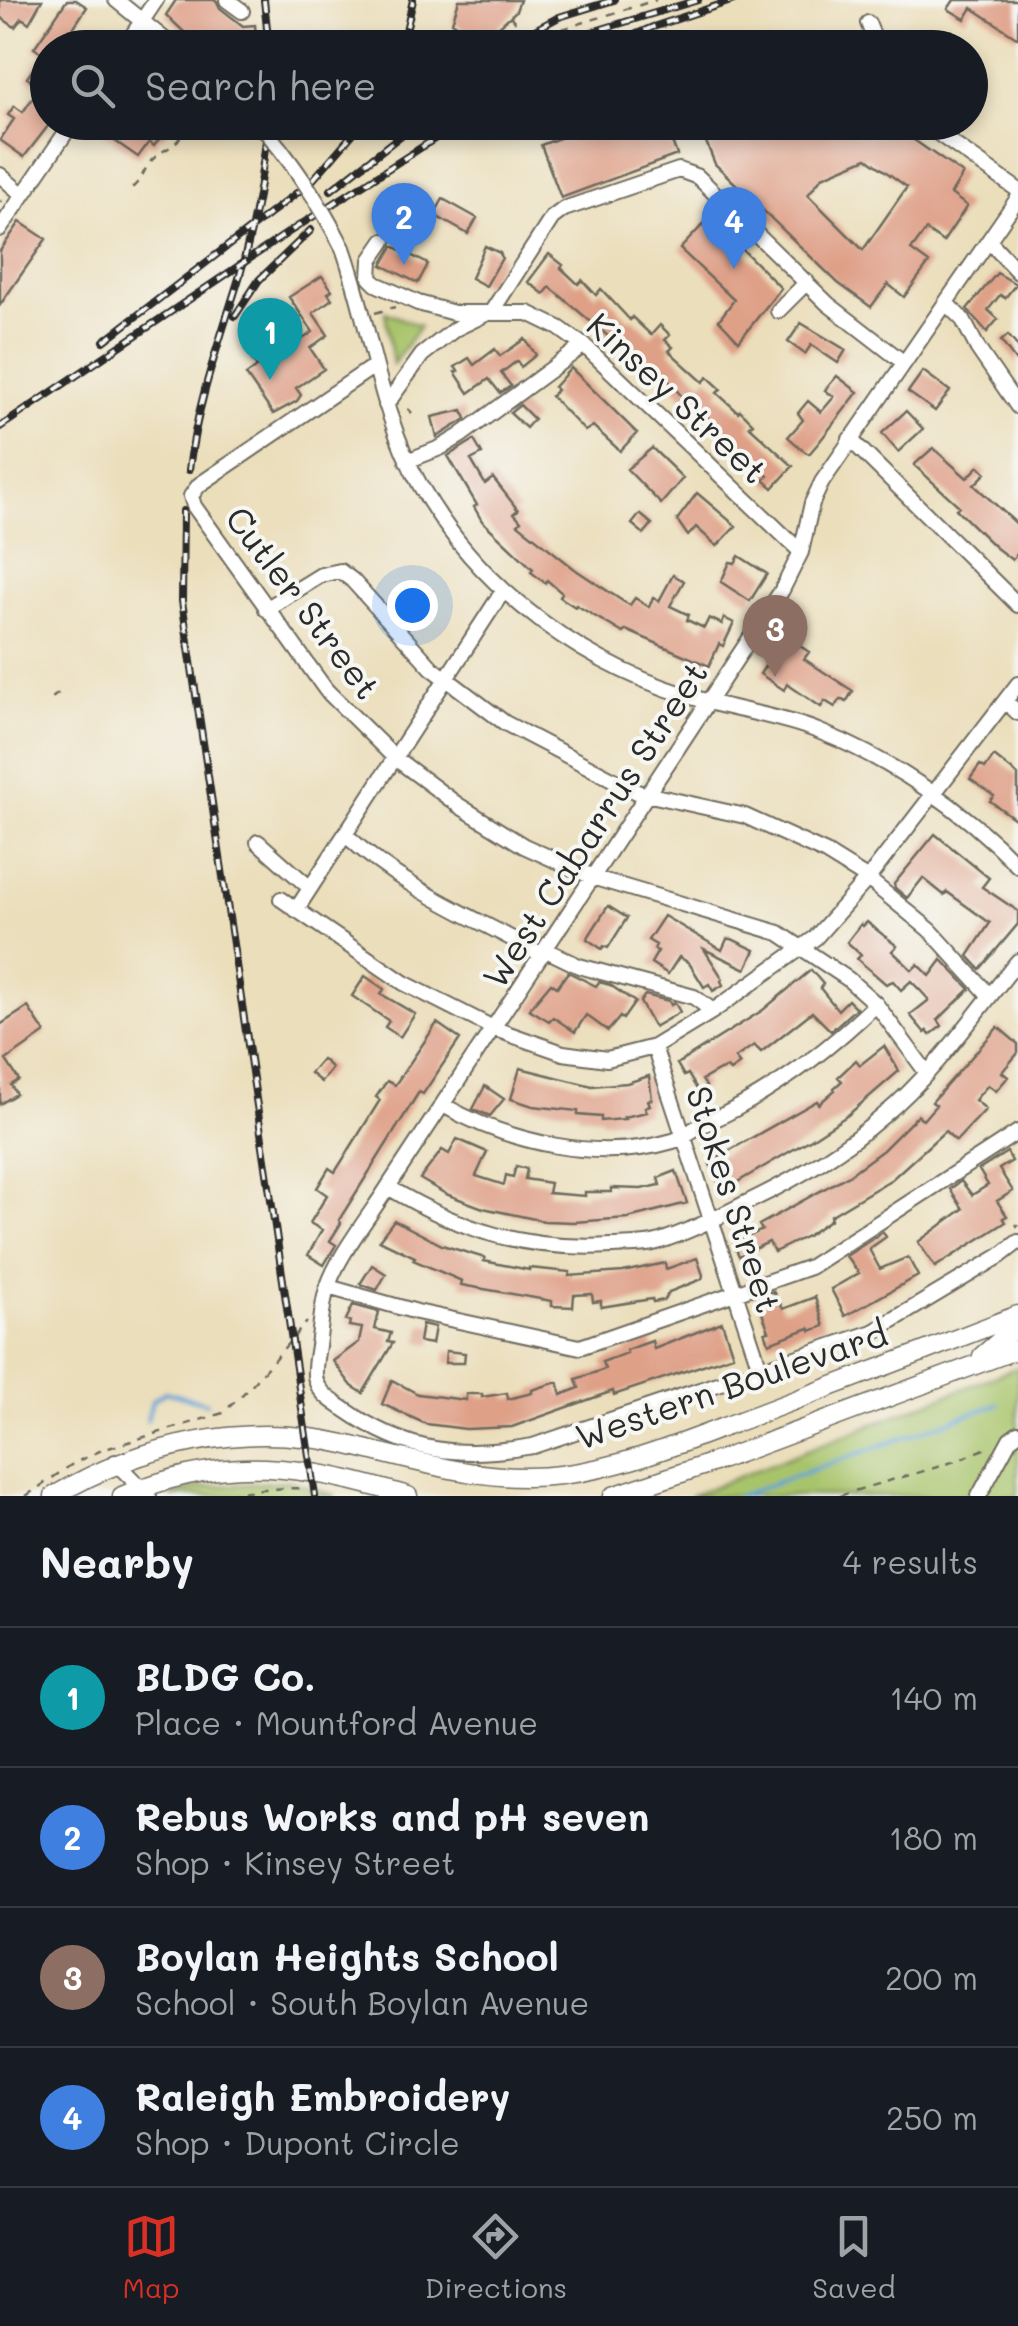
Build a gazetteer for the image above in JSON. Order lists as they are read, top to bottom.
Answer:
{
  "streets": {
    "main road": ["Western Boulevard"],
    "street": [
      "Kinsey Street",
      "Cutler Street",
      "West Cabarrus Street",
      "Stokes Street"
    ]
  },
  "crossings": [
    ["Kinsey Street", "West Cabarrus Street"],
    ["Cutler Street", "West Cabarrus Street"],
    ["West Cabarrus Street", "Stokes Street"]
  ],
  "page": {
    "search": "Search here",
    "pins": [
      "2",
      "4",
      "1",
      "3"
    ],
    "heading": ["Nearby", "4 results"],
    "list": [
      {
        "mark": "1",
        "name": "BLDG Co.",
        "note": "Place · Mountford Avenue",
        "value": "140 m"
      },
      {
        "mark": "2",
        "name": "Rebus Works and pH seven",
        "note": "Shop · Kinsey Street",
        "value": "180 m"
      },
      {
        "mark": "3",
        "name": "Boylan Heights School",
        "note": "School · South Boylan Avenue",
        "value": "200 m"
      },
      {
        "mark": "4",
        "name": "Raleigh Embroidery",
        "note": "Shop · Dupont Circle",
        "value": "250 m"
      }
    ],
    "nav": ["Map", "Directions", "Saved"]
  }
}
